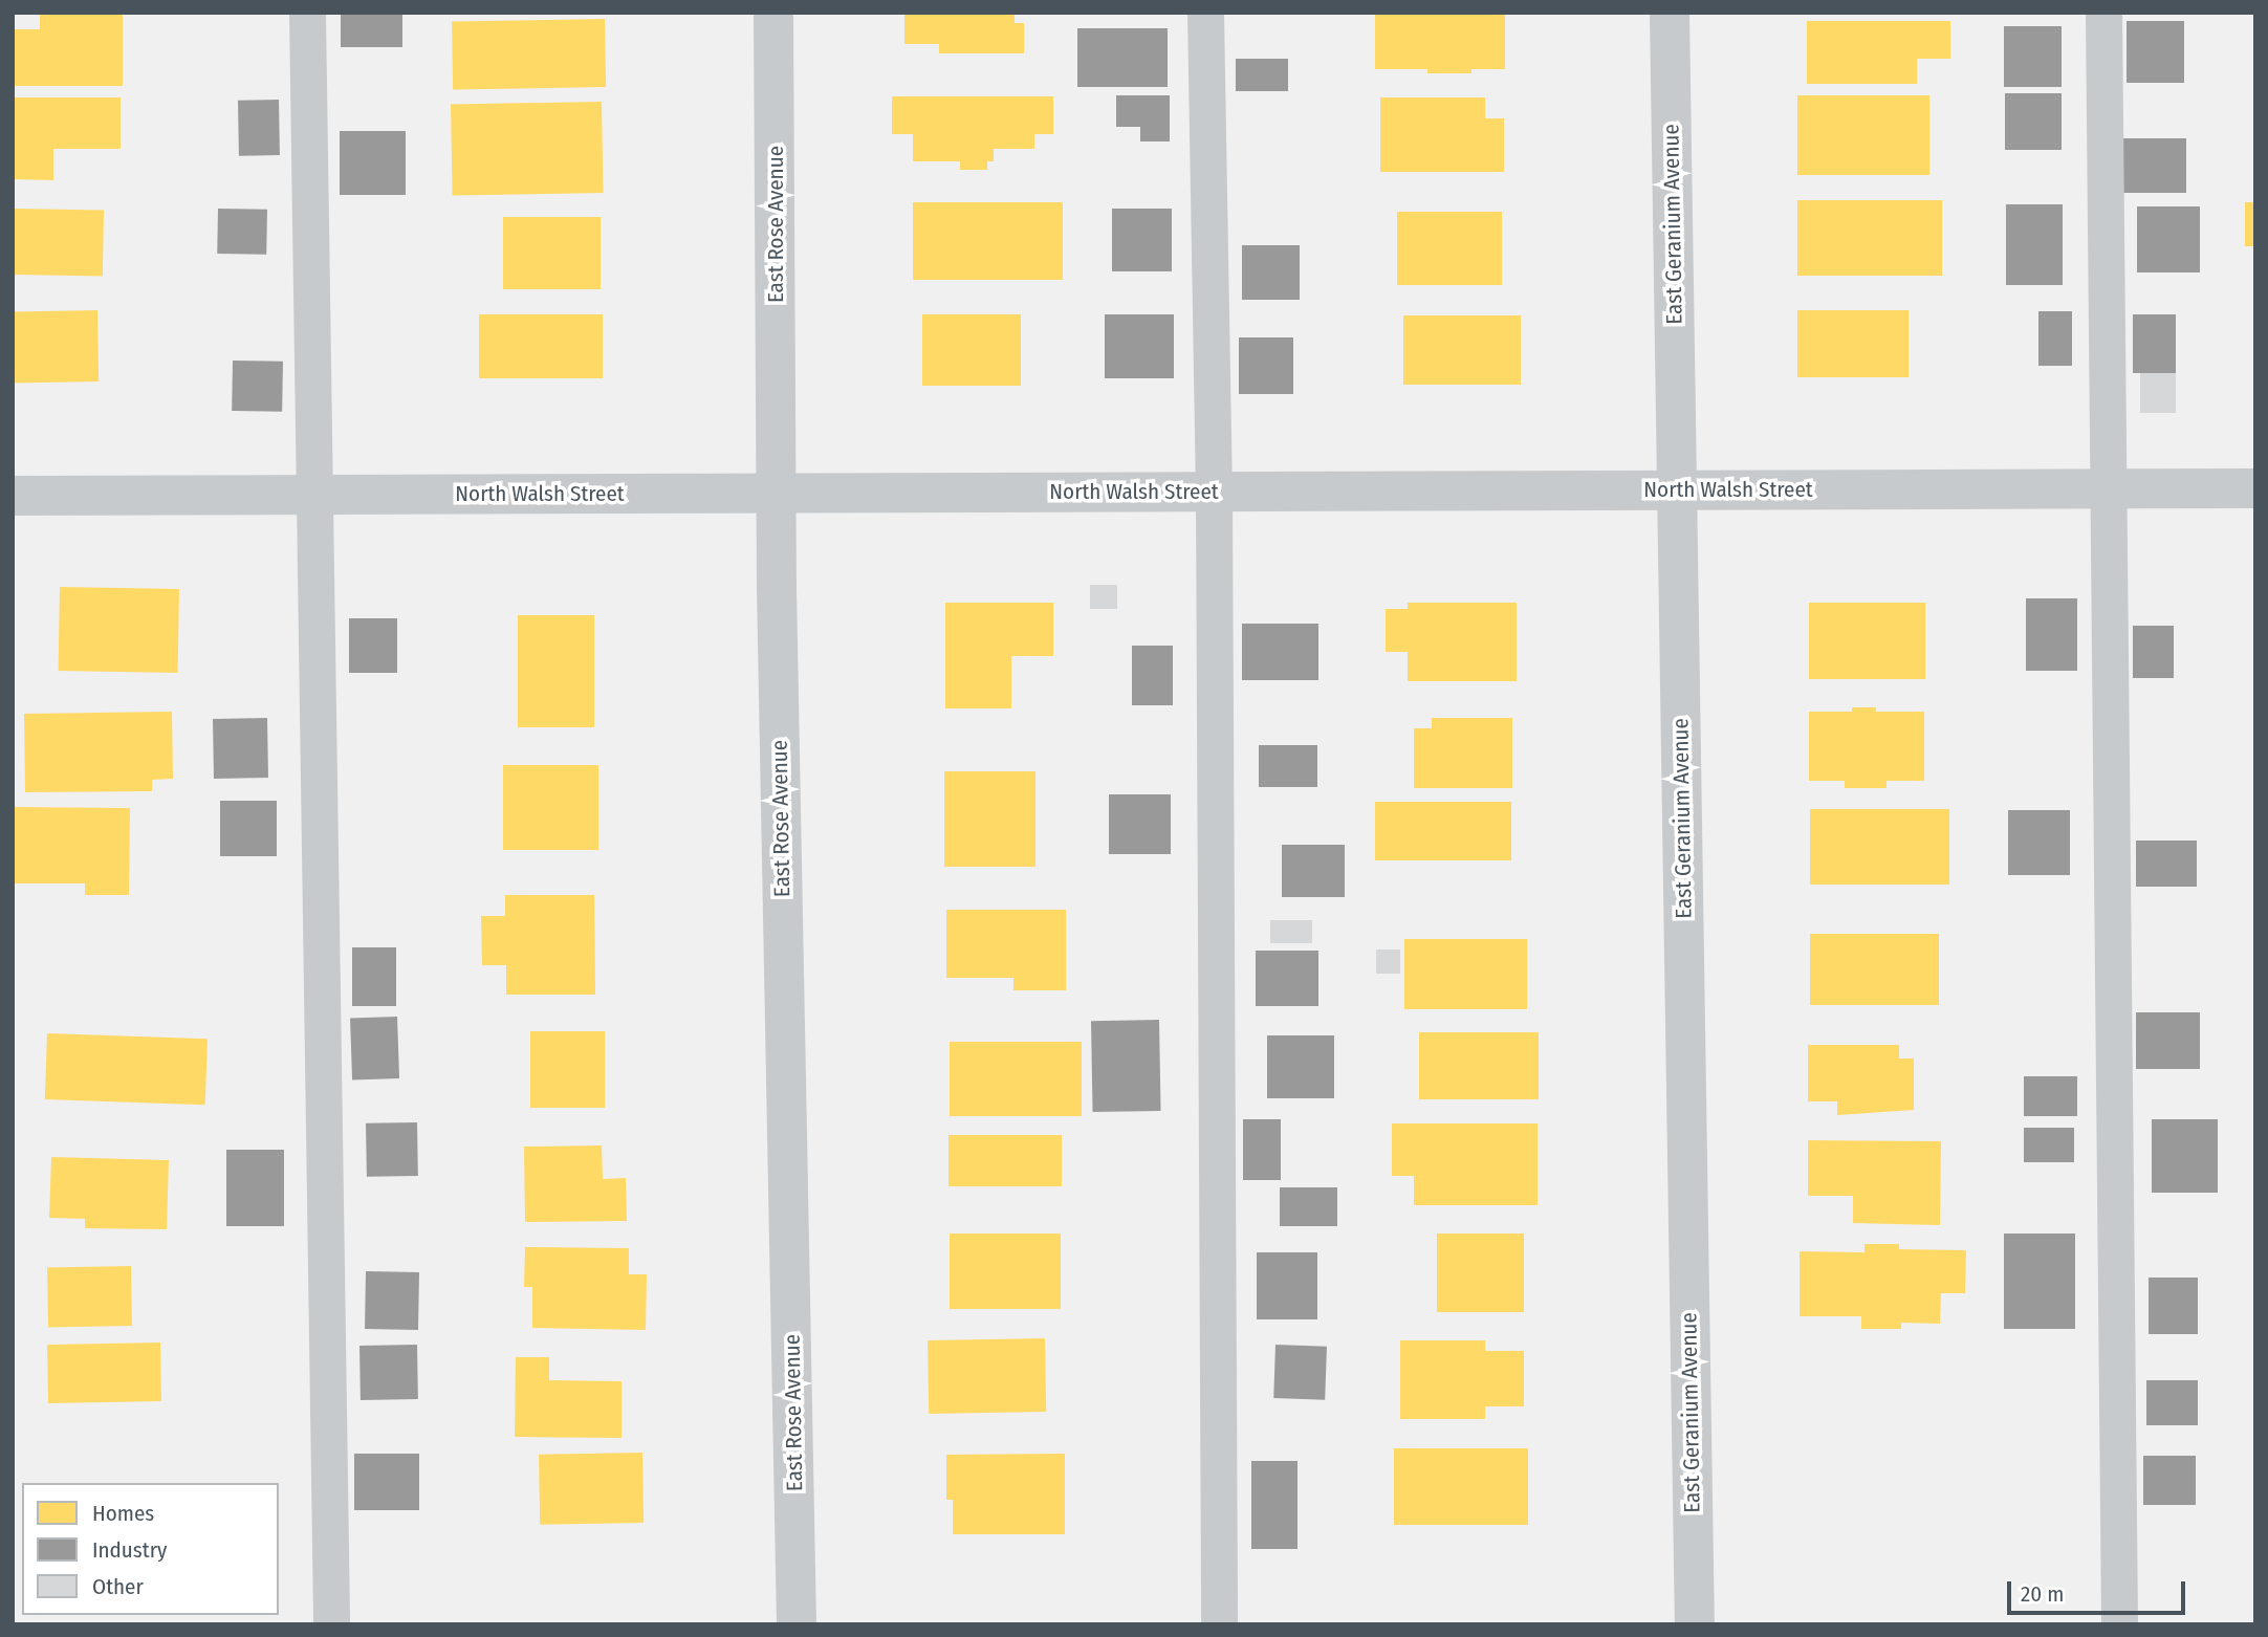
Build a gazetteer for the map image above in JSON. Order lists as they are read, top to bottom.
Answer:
{
  "streets": {
    "street": ["East Rose Avenue", "East Geranium Avenue", "North Walsh Street"]
  },
  "crossings": [
    ["East Rose Avenue", "North Walsh Street"],
    ["East Geranium Avenue", "North Walsh Street"]
  ],
  "legend": ["Homes", "Industry", "Other"],
  "scale_bar": "20 m"
}
